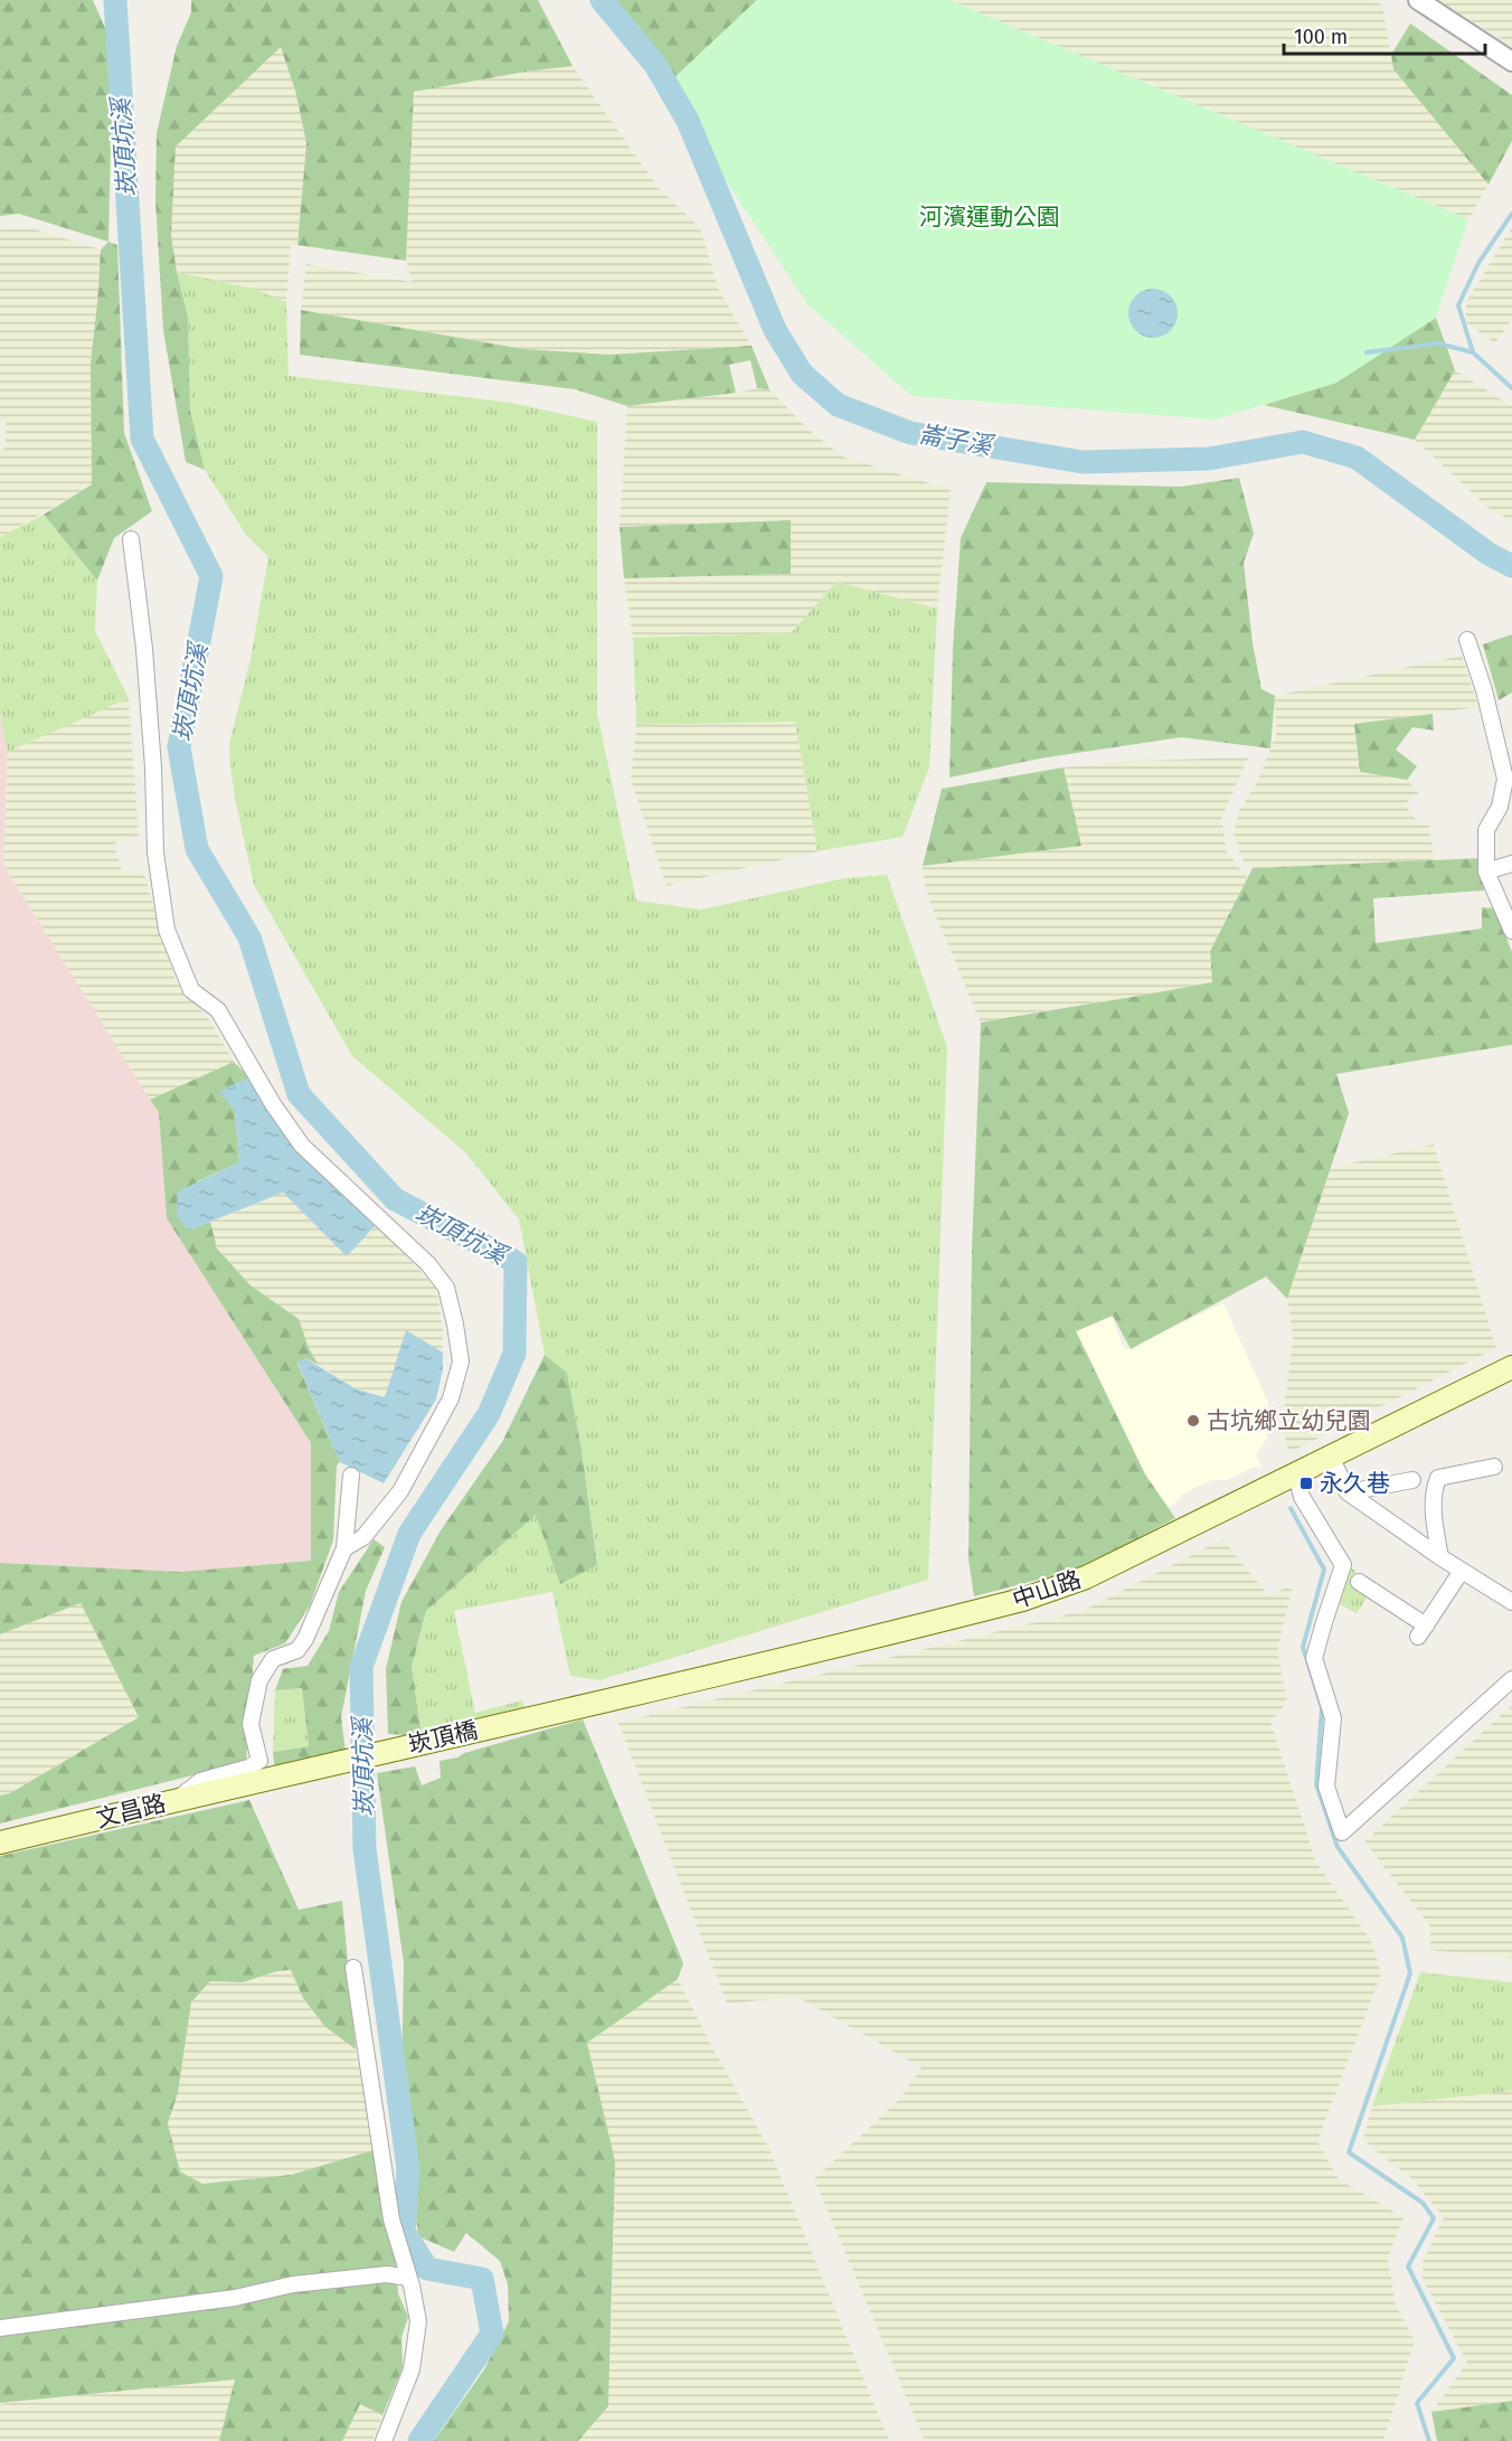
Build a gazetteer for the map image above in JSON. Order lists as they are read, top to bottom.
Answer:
{
  "streets": {
    "main road": ["中山路", "崁頂橋", "文昌路"]
  },
  "crossings": [
    ["中山路", "崁頂橋"],
    ["崁頂橋", "文昌路"]
  ],
  "water": ["崁頂坑溪", "崙子溪"],
  "parks": ["河濱運動公園"],
  "places": {
    "other": ["古坑鄉立幼兒園"],
    "transit": ["永久巷"]
  },
  "scale_bar": "100 m"
}
